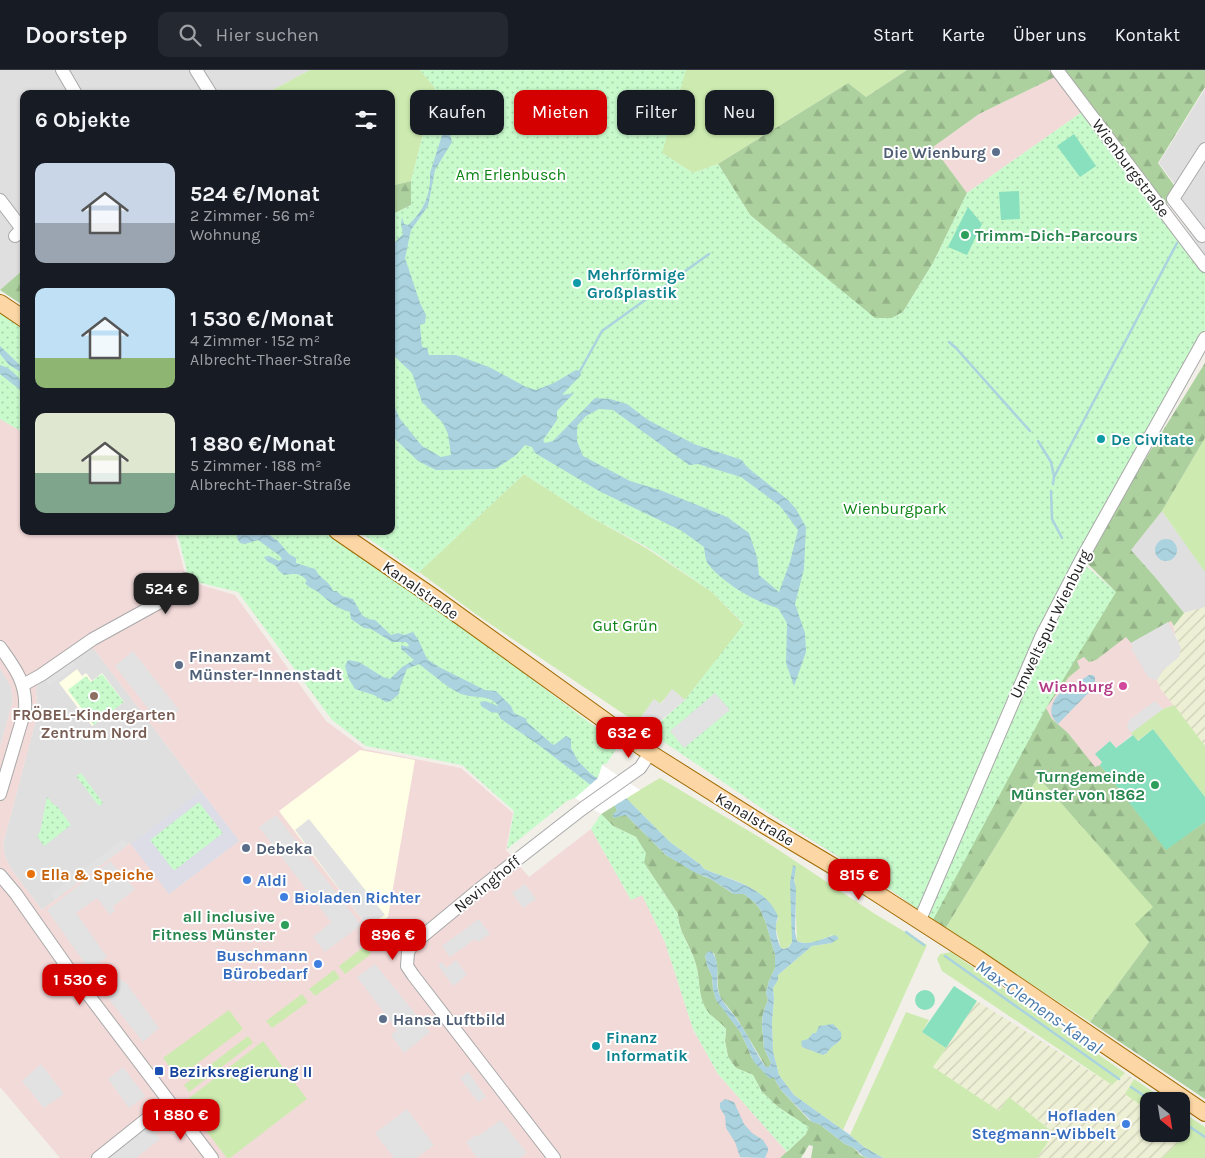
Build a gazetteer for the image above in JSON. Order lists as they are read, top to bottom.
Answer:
{
  "streets": {
    "main road": ["Kanalstraße"],
    "street": ["Wienburgstraße", "Umweltspur Wienburg", "Nevinghoff"]
  },
  "crossings": [
    ["Kanalstraße", "Umweltspur Wienburg"],
    ["Kanalstraße", "Nevinghoff"]
  ],
  "water": ["Max-Clemens-Kanal"],
  "parks": ["Am Erlenbusch", "Wienburgpark", "Gut Grün"],
  "places": {
    "other": [
      "Die Wienburg",
      "Trimm-Dich-Parcours",
      "Mehrförmige Großplastik",
      "De Civitate",
      "Finanzamt Münster-Innenstadt",
      "Wienburg",
      "FRÖBEL-Kindergarten Zentrum Nord",
      "Turngemeinde Münster von 1862",
      "Debeka",
      "Ella & Speiche",
      "Aldi",
      "Bioladen Richter",
      "all inclusive Fitness Münster",
      "Buschmann Bürobedarf",
      "Hansa Luftbild",
      "Finanz Informatik",
      "Hofladen Stegmann-Wibbelt"
    ],
    "transit": ["Bezirksregierung II"]
  },
  "north": "bottom right",
  "page": {
    "header": "Doorstep",
    "search": "Hier suchen",
    "nav": [
      "Start",
      "Karte",
      "Über uns",
      "Kontakt"
    ],
    "chip": [
      "Kaufen",
      "Mieten",
      "Filter",
      "Neu"
    ],
    "heading": "6 Objekte",
    "list": [
      {
        "name": "524 €/Monat",
        "note": "2 Zimmer · 56 m² · Wohnung"
      },
      {
        "name": "1 530 €/Monat",
        "note": "4 Zimmer · 152 m² · Albrecht-Thaer-Straße"
      },
      {
        "name": "1 880 €/Monat",
        "note": "5 Zimmer · 188 m² · Albrecht-Thaer-Straße"
      }
    ],
    "price": [
      "524 €",
      "632 €",
      "815 €",
      "896 €",
      "1 530 €",
      "1 880 €"
    ]
  }
}
